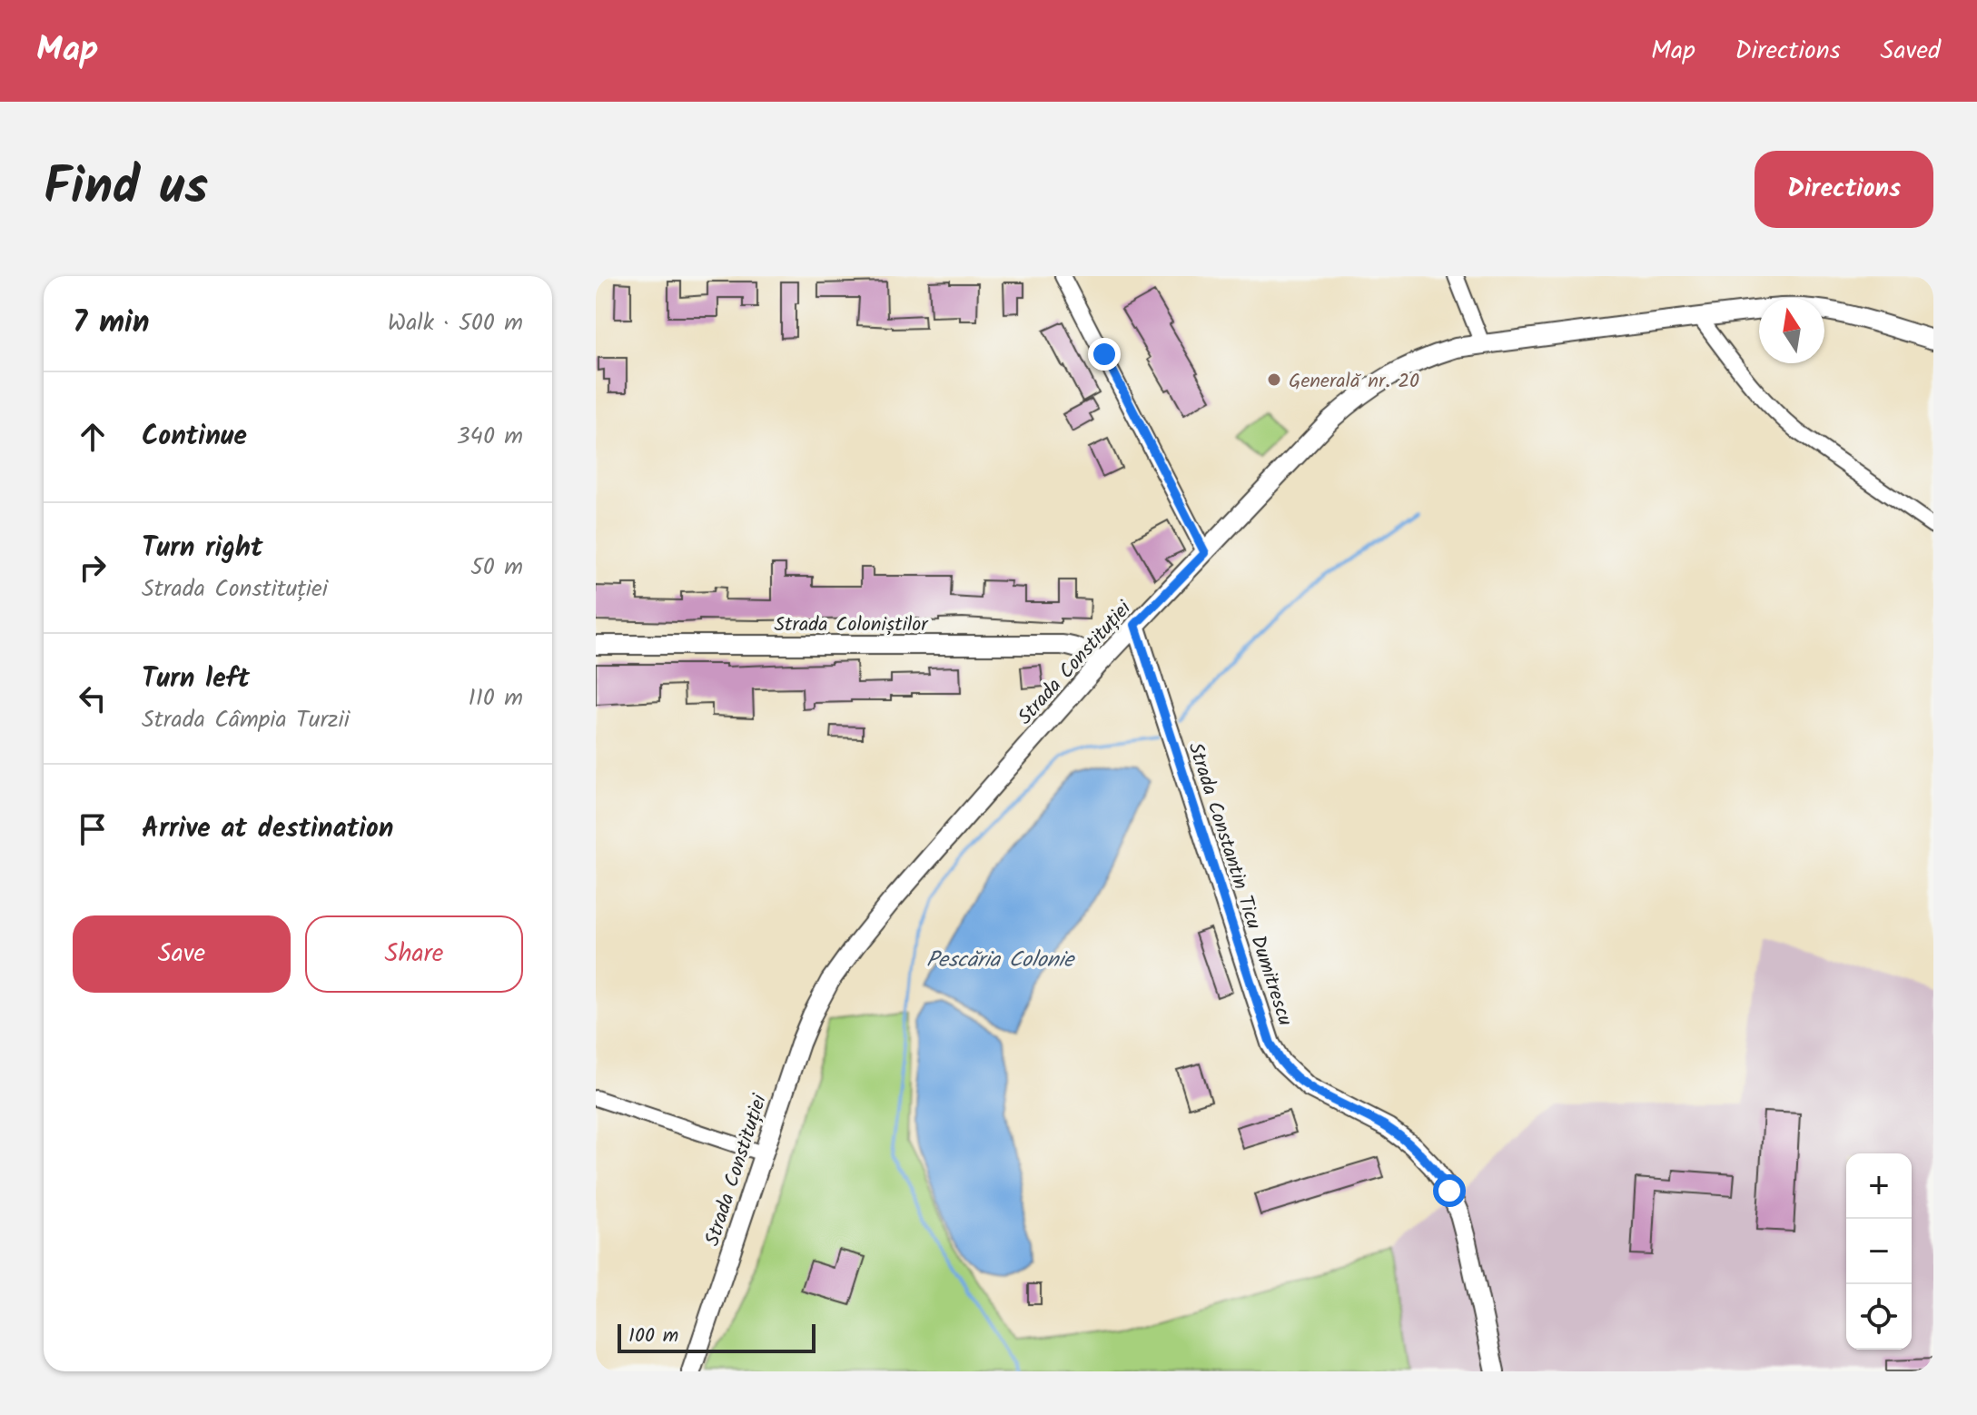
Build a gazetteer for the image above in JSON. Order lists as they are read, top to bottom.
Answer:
{
  "streets": {
    "street": ["Strada Coloniștilor", "Strada Constituției", "Strada Constantin Ticu Dumitrescu"]
  },
  "crossings": [
    ["Strada Coloniștilor", "Strada Constituției"],
    ["Strada Constituției", "Strada Constantin Ticu Dumitrescu"]
  ],
  "water": ["Pescăria Colonie"],
  "places": ["Generală nr. 20"],
  "scale_bar": "100 m",
  "north": "top",
  "page": {
    "header": "Map",
    "nav": ["Map", "Directions", "Saved"],
    "title": "Find us",
    "buttons": [
      "Directions",
      ["Save", "Share"]
    ],
    "heading": ["7 min", "Walk · 500 m"],
    "list": [
      ["Continue", "340 m"],
      ["Turn right", "Strada Constituției", "50 m"],
      ["Turn left", "Strada Câmpia Turzii", "110 m"],
      "Arrive at destination"
    ],
    "map_buttons": ["+", "−"],
    "scale": "100 m"
  }
}
